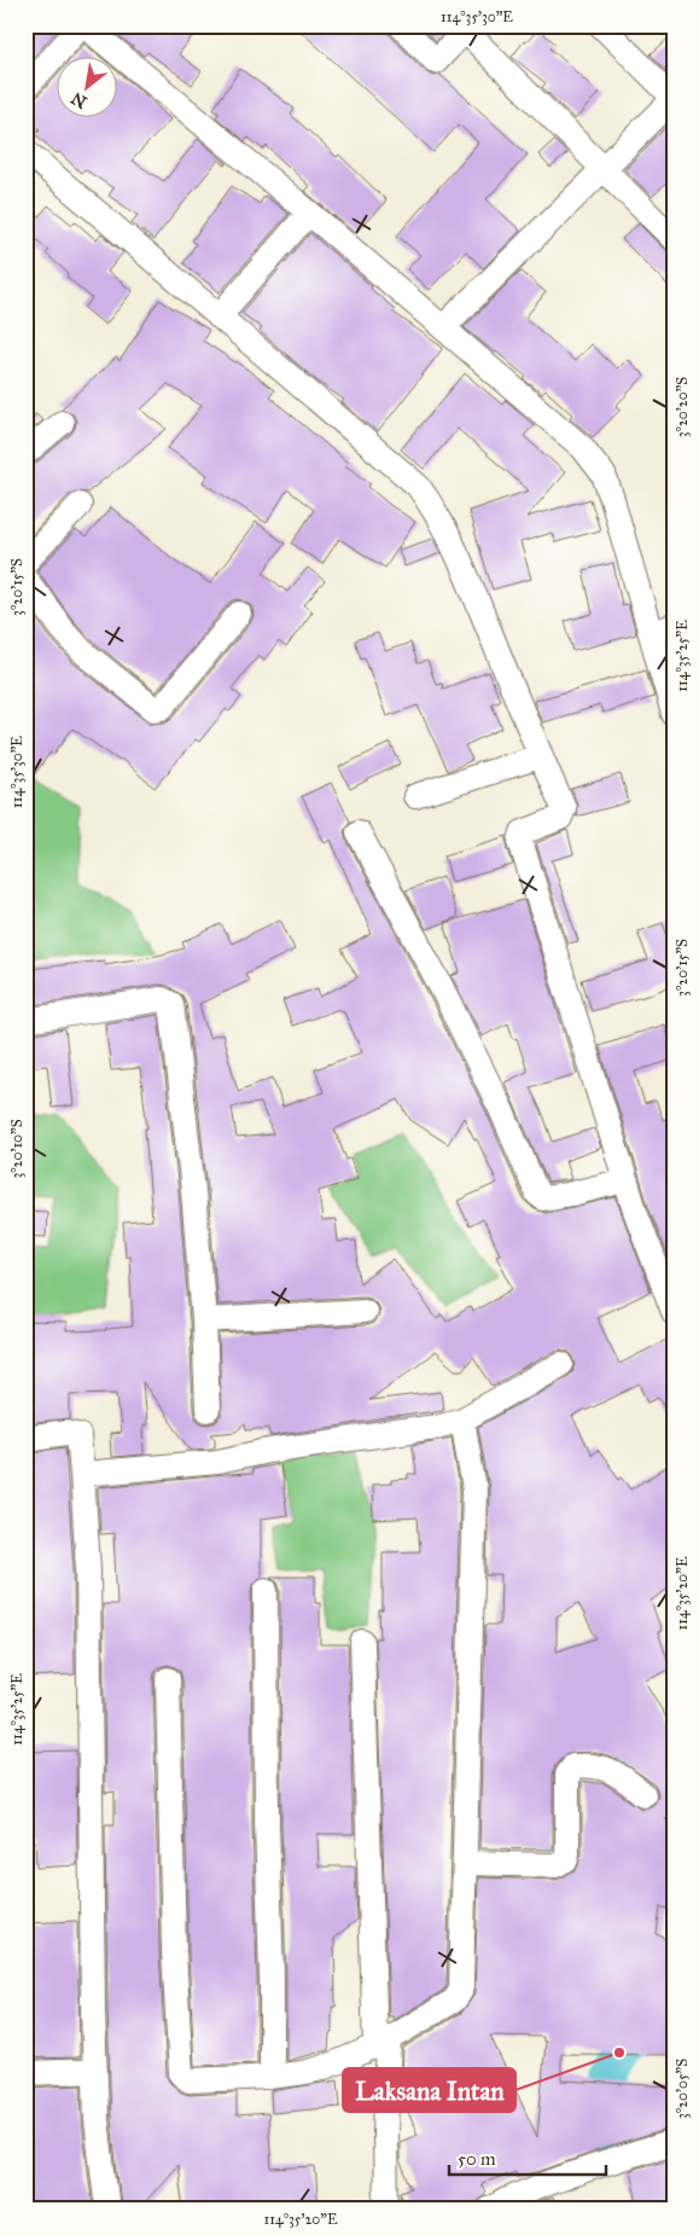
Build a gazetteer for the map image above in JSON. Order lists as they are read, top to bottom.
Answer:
{
  "places": ["Laksana Intan"],
  "scale_bar": "50 m",
  "north": "bottom left",
  "coordinates": [
    "114°35'30\"E",
    "3°20'20\"S",
    "3°20'15\"S",
    "114°35'25\"E",
    "3°20'10\"S",
    "114°35'20\"E",
    "3°20'05\"S"
  ]
}
